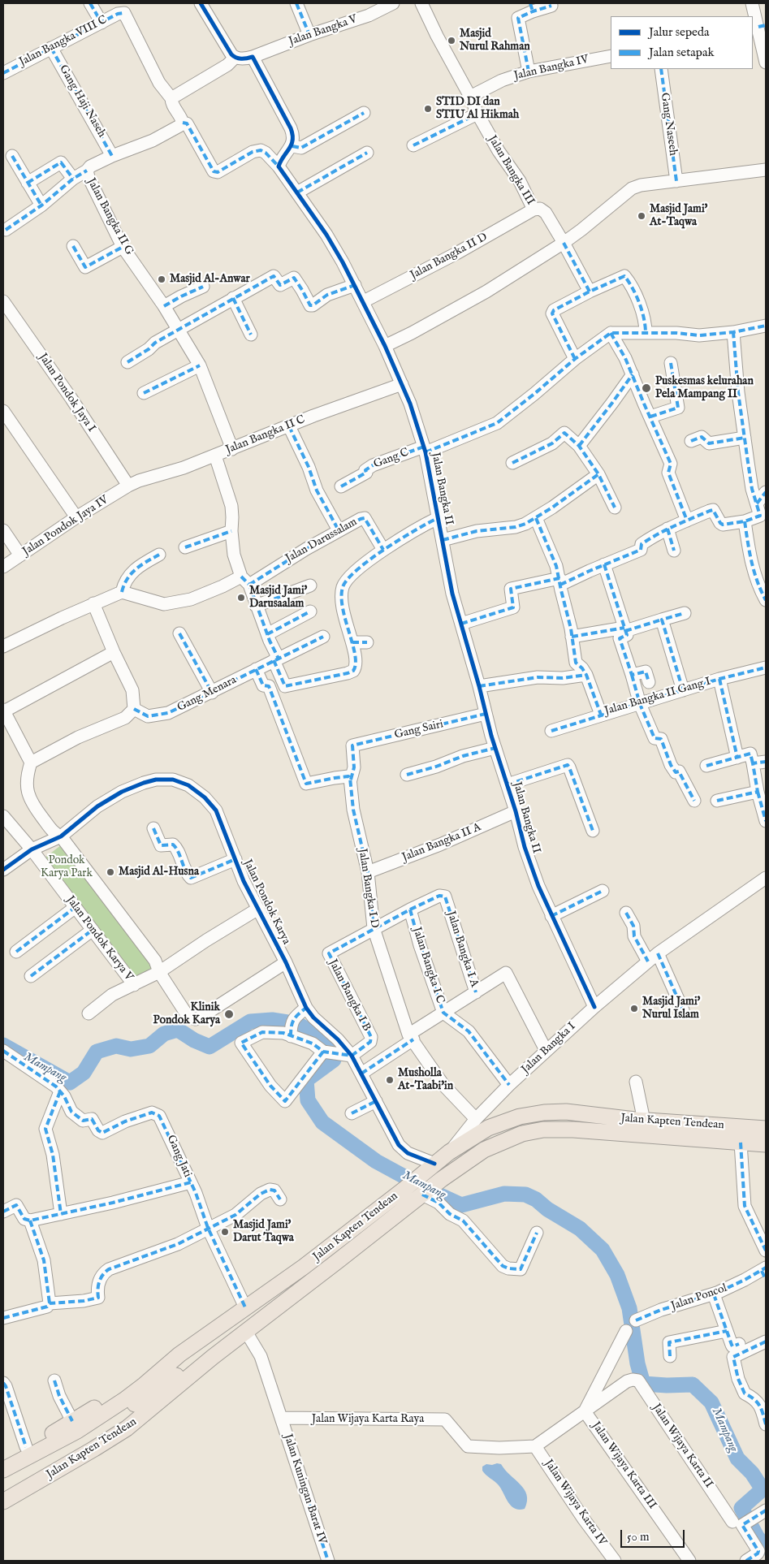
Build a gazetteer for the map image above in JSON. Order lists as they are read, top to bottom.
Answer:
{
  "streets": {
    "main road": ["Jalan Kapten Tendean"],
    "street": [
      "Jalan Bangka V",
      "Jalan Bangka VIII C",
      "Jalan Bangka IV",
      "Gang Haji Naseh",
      "Gang Naseeh",
      "Jalan Bangka III",
      "Jalan Bangka II G",
      "Jalan Bangka II D",
      "Jalan Pondok Jaya I",
      "Jalan Bangka II C",
      "Gang C",
      "Jalan Bangka II",
      "Jalan Pondok Jaya IV",
      "Jalan Darussalam",
      "Gang Menara",
      "Jalan Bangka II Gang I",
      "Gang Sairi",
      "Jalan Bangka II A",
      "Jalan Bangka I D",
      "Jalan Pondok Karya",
      "Jalan Pondok Karya V",
      "Jalan Bangka I A",
      "Jalan Bangka I C",
      "Jalan Bangka I B",
      "Jalan Bangka I",
      "Gang Jati",
      "Jalan Poncol",
      "Jalan Wijaya Karta Raya",
      "Jalan Wijaya Karta II",
      "Jalan Wijaya Karta III",
      "Jalan Kuningan Barat IV",
      "Jalan Wijaya Karta IV"
    ]
  },
  "crossings": [
    ["Jalan Bangka VIII C", "Gang Haji Naseh"],
    ["Jalan Bangka IV", "Jalan Bangka III"],
    ["Gang Haji Naseh", "Jalan Bangka II G"],
    ["Jalan Bangka III", "Jalan Bangka II D"],
    ["Jalan Bangka II G", "Jalan Bangka II C"],
    ["Jalan Bangka II G", "Jalan Bangka II"],
    ["Jalan Bangka II D", "Jalan Bangka II"],
    ["Jalan Pondok Jaya I", "Jalan Bangka II C"],
    ["Jalan Pondok Jaya I", "Jalan Pondok Jaya IV"],
    ["Jalan Bangka II C", "Jalan Bangka II"],
    ["Jalan Bangka II C", "Jalan Pondok Jaya IV"],
    ["Gang C", "Jalan Bangka II"],
    ["Jalan Bangka II", "Gang Sairi"],
    ["Jalan Bangka II", "Jalan Bangka II A"],
    ["Jalan Bangka II", "Jalan Bangka I"],
    ["Gang Sairi", "Jalan Bangka I D"],
    ["Jalan Bangka II A", "Jalan Bangka I D"],
    ["Jalan Bangka I D", "Jalan Bangka I B"],
    ["Jalan Bangka I D", "Jalan Bangka I"],
    ["Jalan Pondok Karya", "Jalan Pondok Karya V"],
    ["Jalan Pondok Karya", "Jalan Bangka I B"],
    ["Jalan Pondok Karya", "Jalan Kapten Tendean"],
    ["Jalan Bangka I A", "Jalan Bangka I C"],
    ["Jalan Bangka I A", "Jalan Bangka I"],
    ["Jalan Bangka I C", "Jalan Bangka I"],
    ["Jalan Bangka I", "Jalan Kapten Tendean"],
    ["Jalan Kapten Tendean", "Gang Jati"],
    ["Jalan Wijaya Karta Raya", "Jalan Kuningan Barat IV"],
    ["Jalan Wijaya Karta Raya", "Jalan Wijaya Karta IV"],
    ["Jalan Wijaya Karta II", "Jalan Wijaya Karta III"]
  ],
  "water": ["Mampang"],
  "parks": ["Pondok Karya Park"],
  "places": [
    "Masjid Nurul Rahman",
    "STID DI dan STIU Al Hikmah",
    "Masjid Jami' At-Taqwa",
    "Masjid Al-Anwar",
    "Puskesmas kelurahan Pela Mampang II",
    "Masjid Jami' Darusaalam",
    "Masjid Al-Husna",
    "Masjid Jami' Nurul Islam",
    "Klinik Pondok Karya",
    "Musholla At-Taabi'in",
    "Masjid Jami' Darut Taqwa"
  ],
  "legend": ["Jalur sepeda", "Jalan setapak"],
  "scale_bar": "50 m"
}
